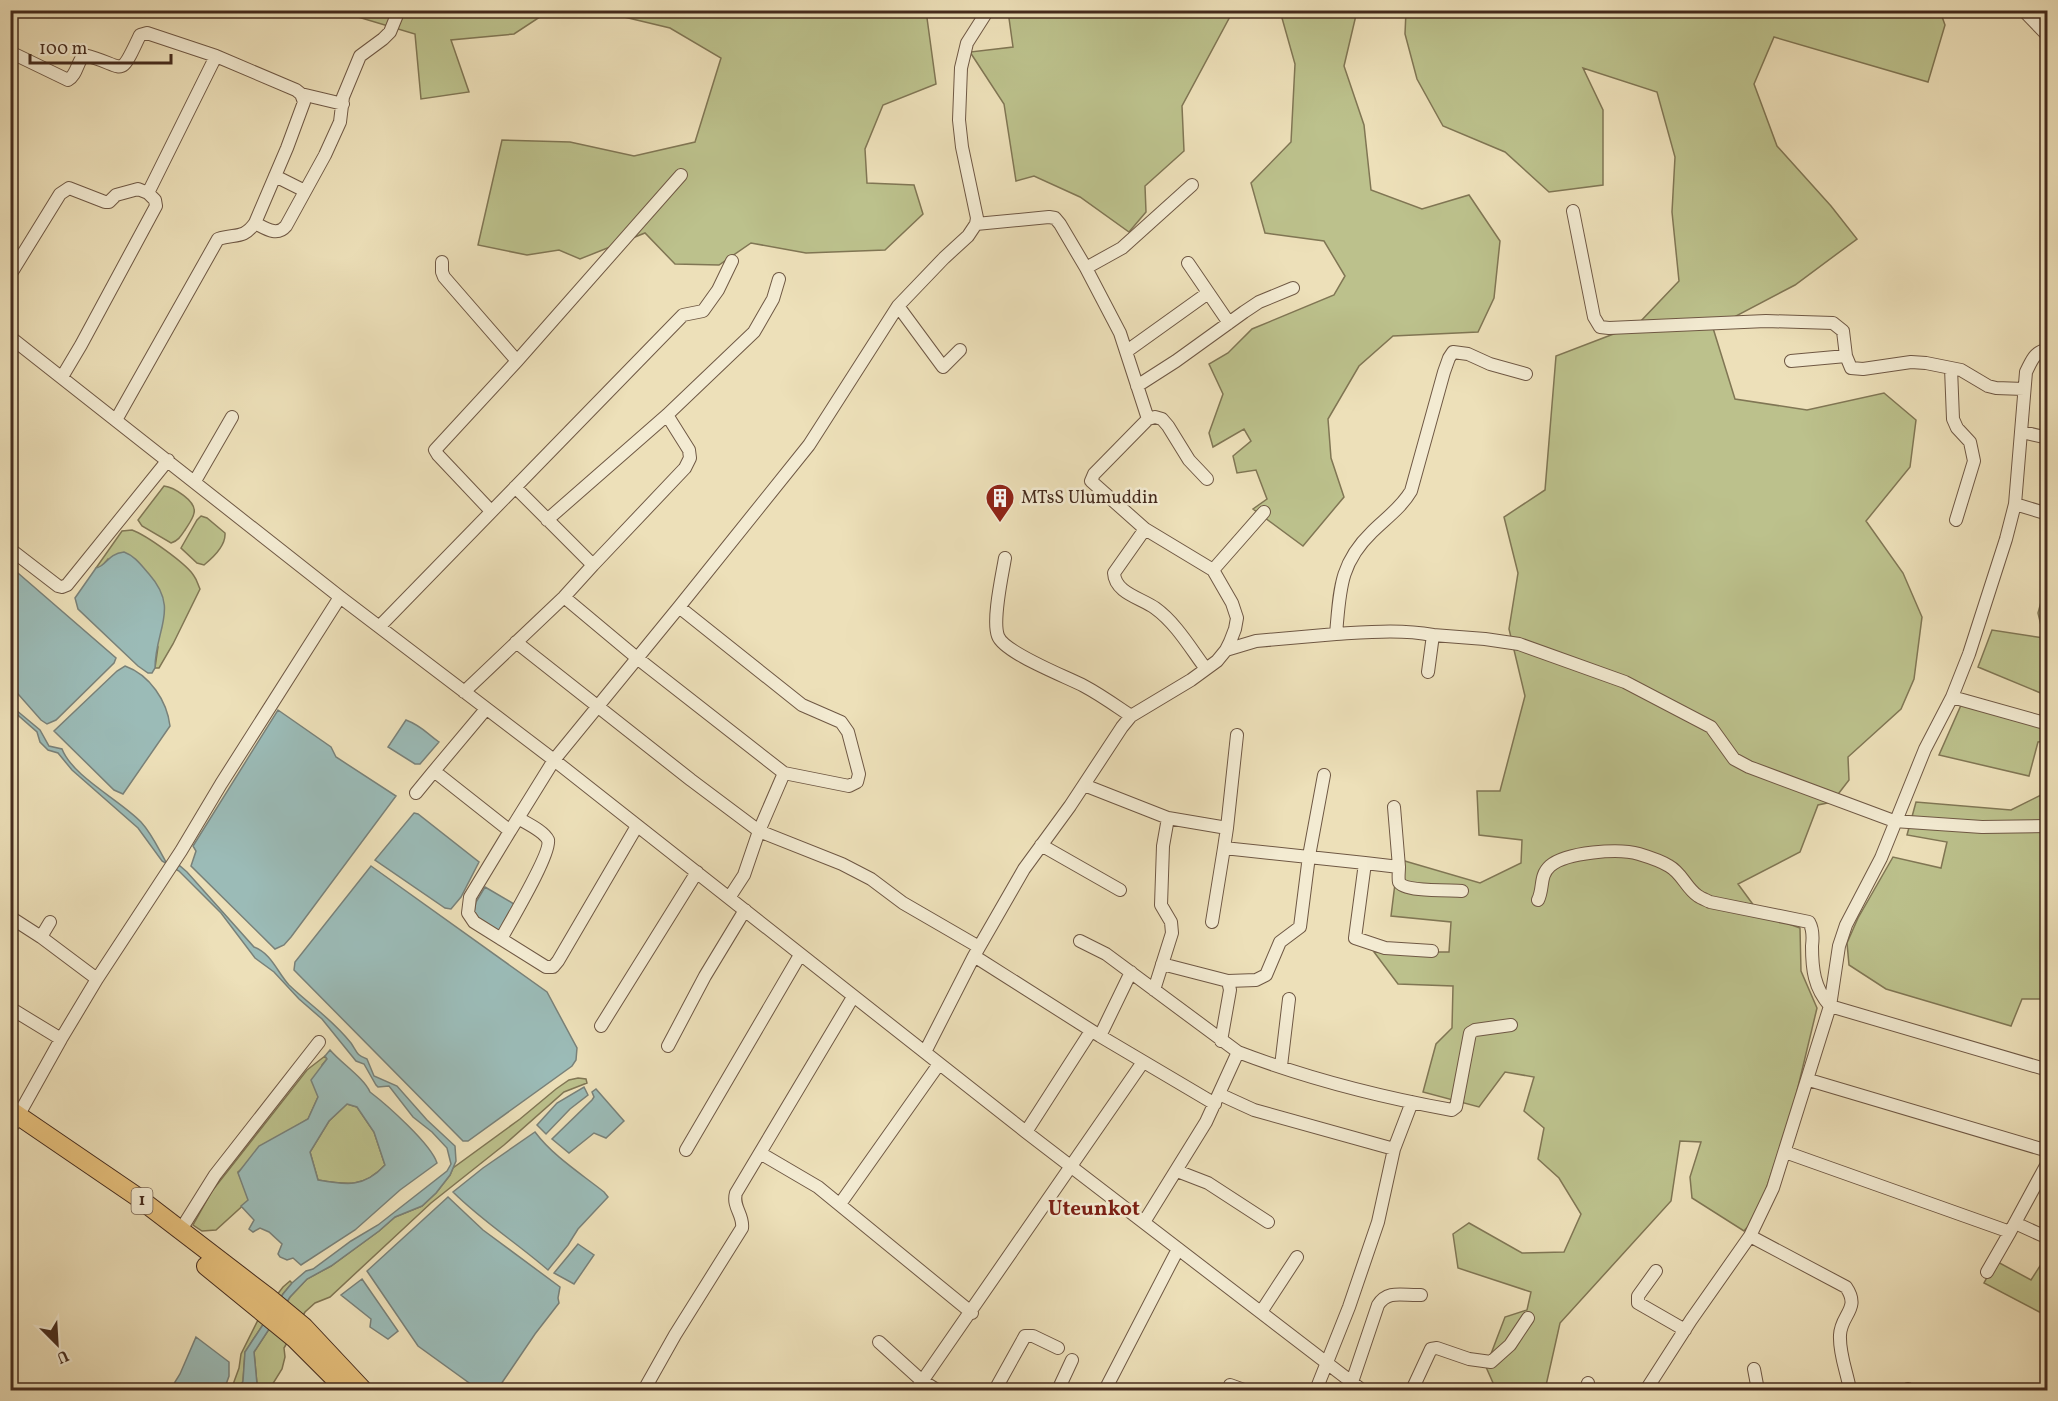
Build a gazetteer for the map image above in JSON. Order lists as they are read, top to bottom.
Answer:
{
  "streets": {
    "highway": ["1"]
  },
  "districts": ["Uteunkot"],
  "places": {
    "building": ["MTsS Ulumuddin"]
  },
  "scale_bar": "100 m",
  "north": "bottom right"
}
